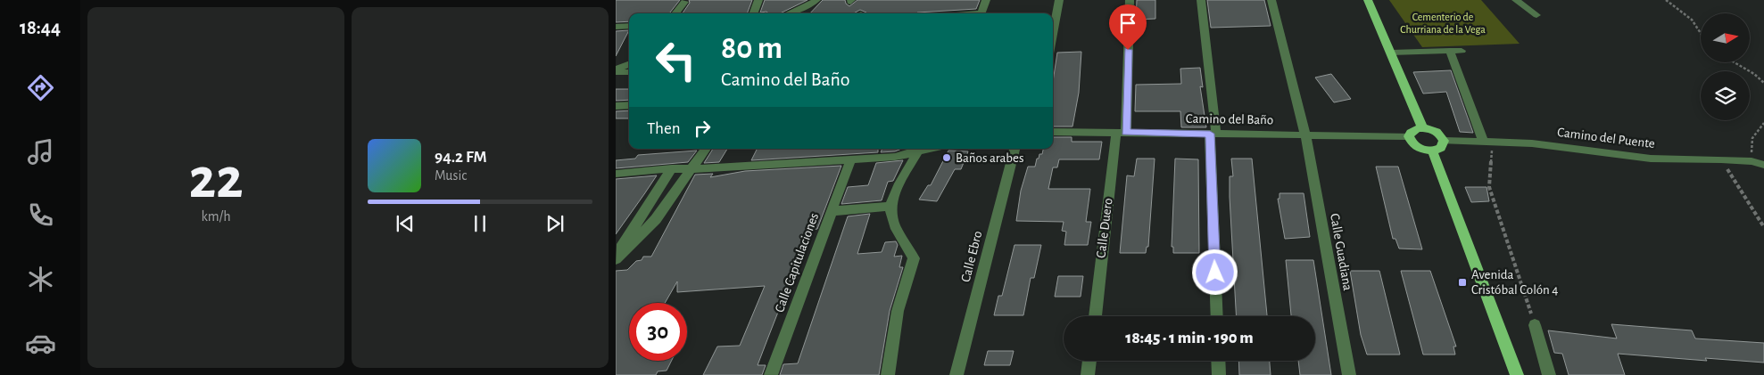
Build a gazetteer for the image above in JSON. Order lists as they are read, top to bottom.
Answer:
{
  "streets": {
    "street": [
      "Camino del Baño",
      "Camino del Puente",
      "Calle Duero",
      "Calle Guadiana",
      "Calle Ebro",
      "Calle Capitulaciones"
    ]
  },
  "crossings": [
    ["Camino del Baño", "Calle Duero"],
    ["Camino del Baño", "Calle Guadiana"]
  ],
  "parks": ["Cementerio de Churriana de la Vega"],
  "places": {
    "other": ["Baños arabes"],
    "transit": ["Avenida Cristóbal Colón 4"]
  },
  "north": "right",
  "page": {
    "tabs": "18:44",
    "tile": ["22", "km/h"],
    "turn": ["80 m", "Camino del Baño"],
    "then": "Then",
    "song": ["94.2 FM", "Music"],
    "limit": "30",
    "trip": "18:45 · 1 min · 190 m"
  }
}
